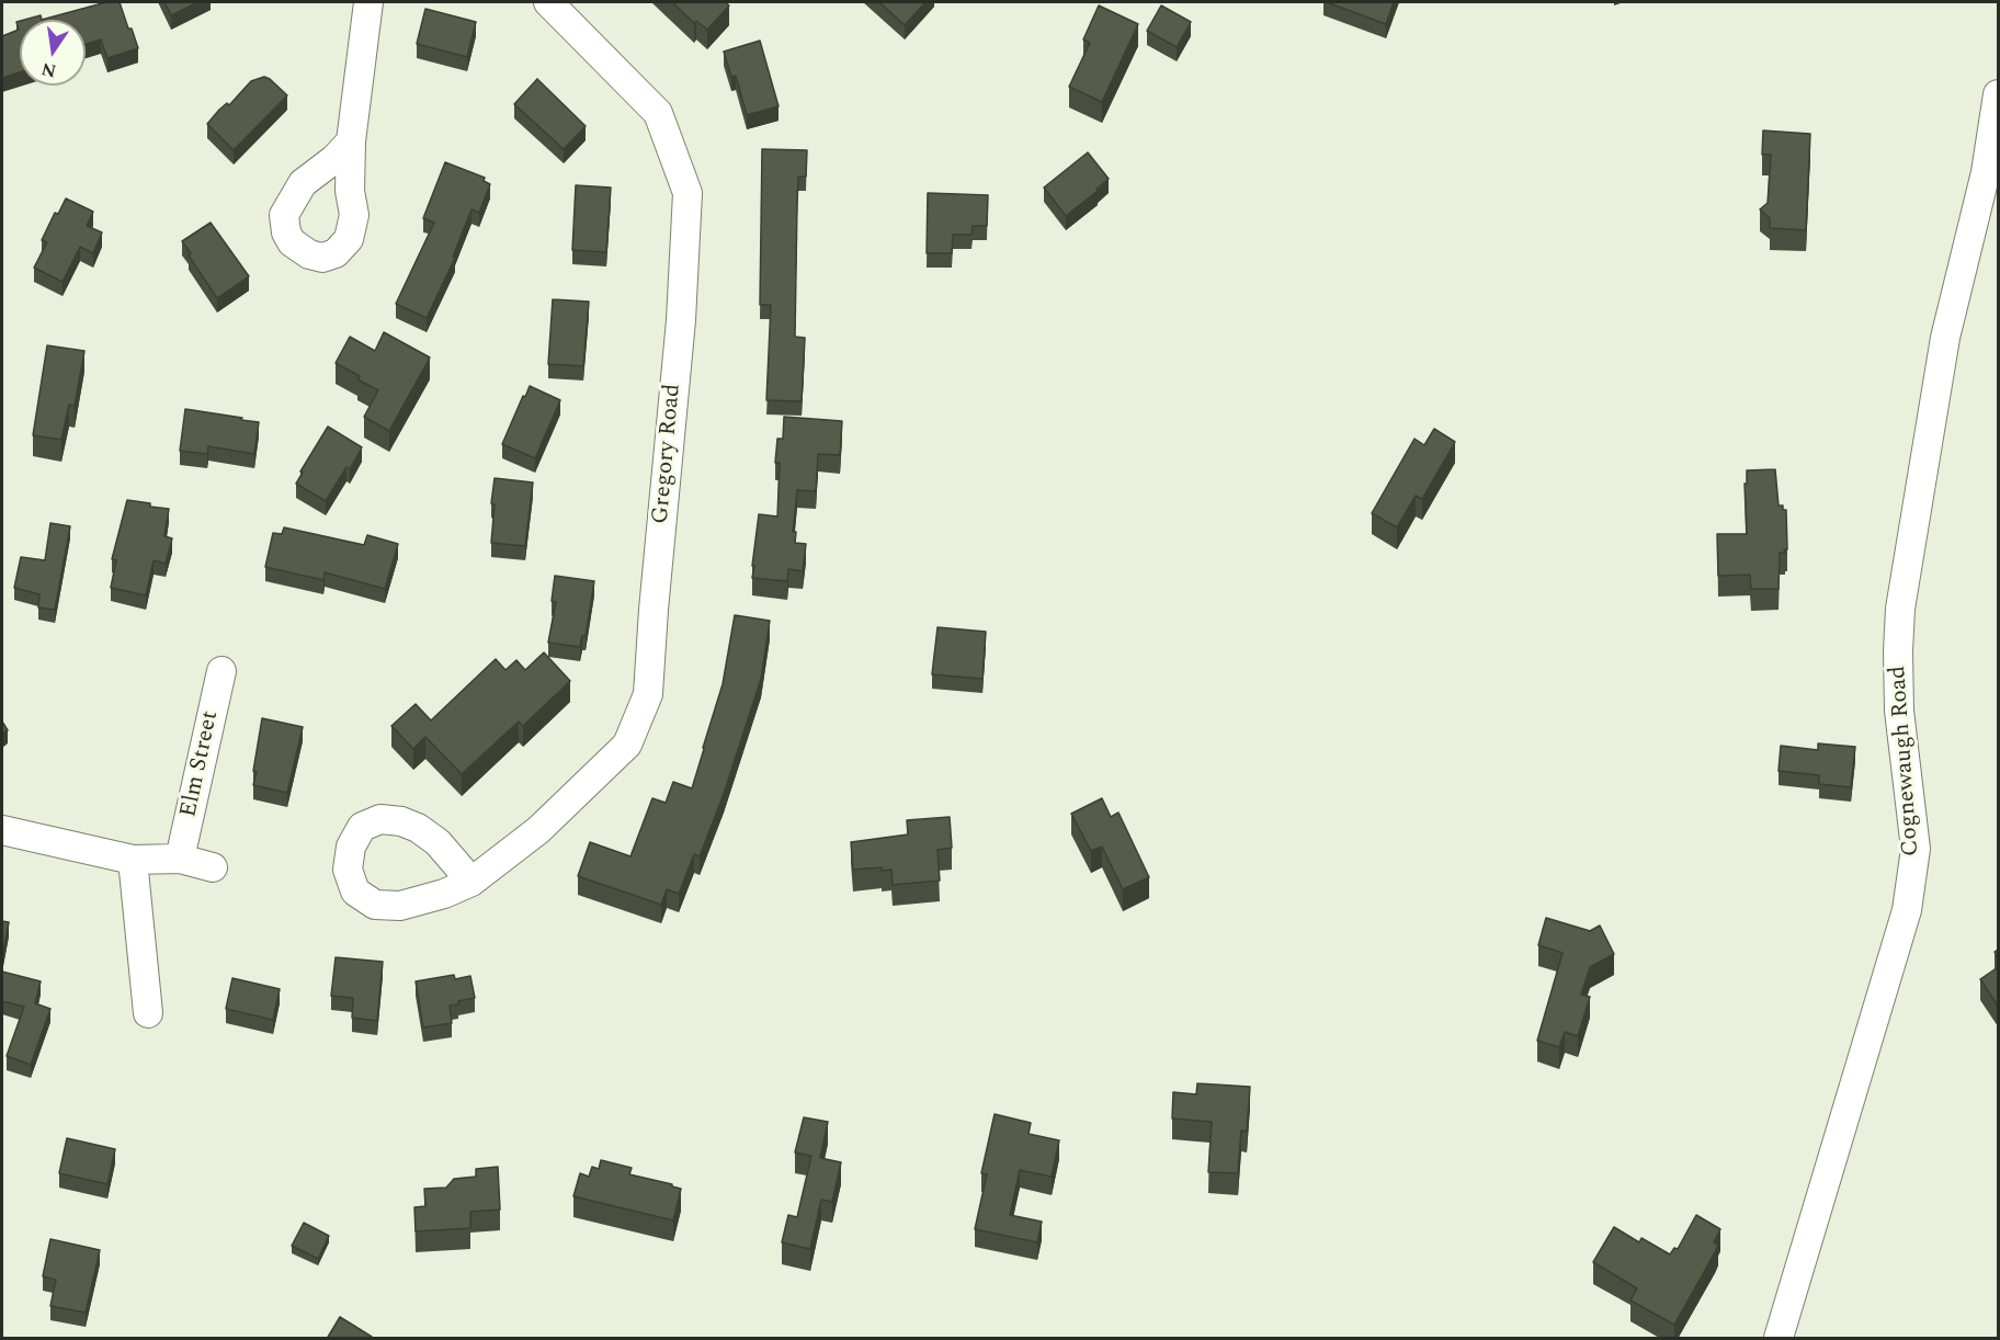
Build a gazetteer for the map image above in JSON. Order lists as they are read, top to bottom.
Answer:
{
  "streets": {
    "street": ["Gregory Road", "Cognewaugh Road", "Elm Street"]
  },
  "north": "bottom"
}
